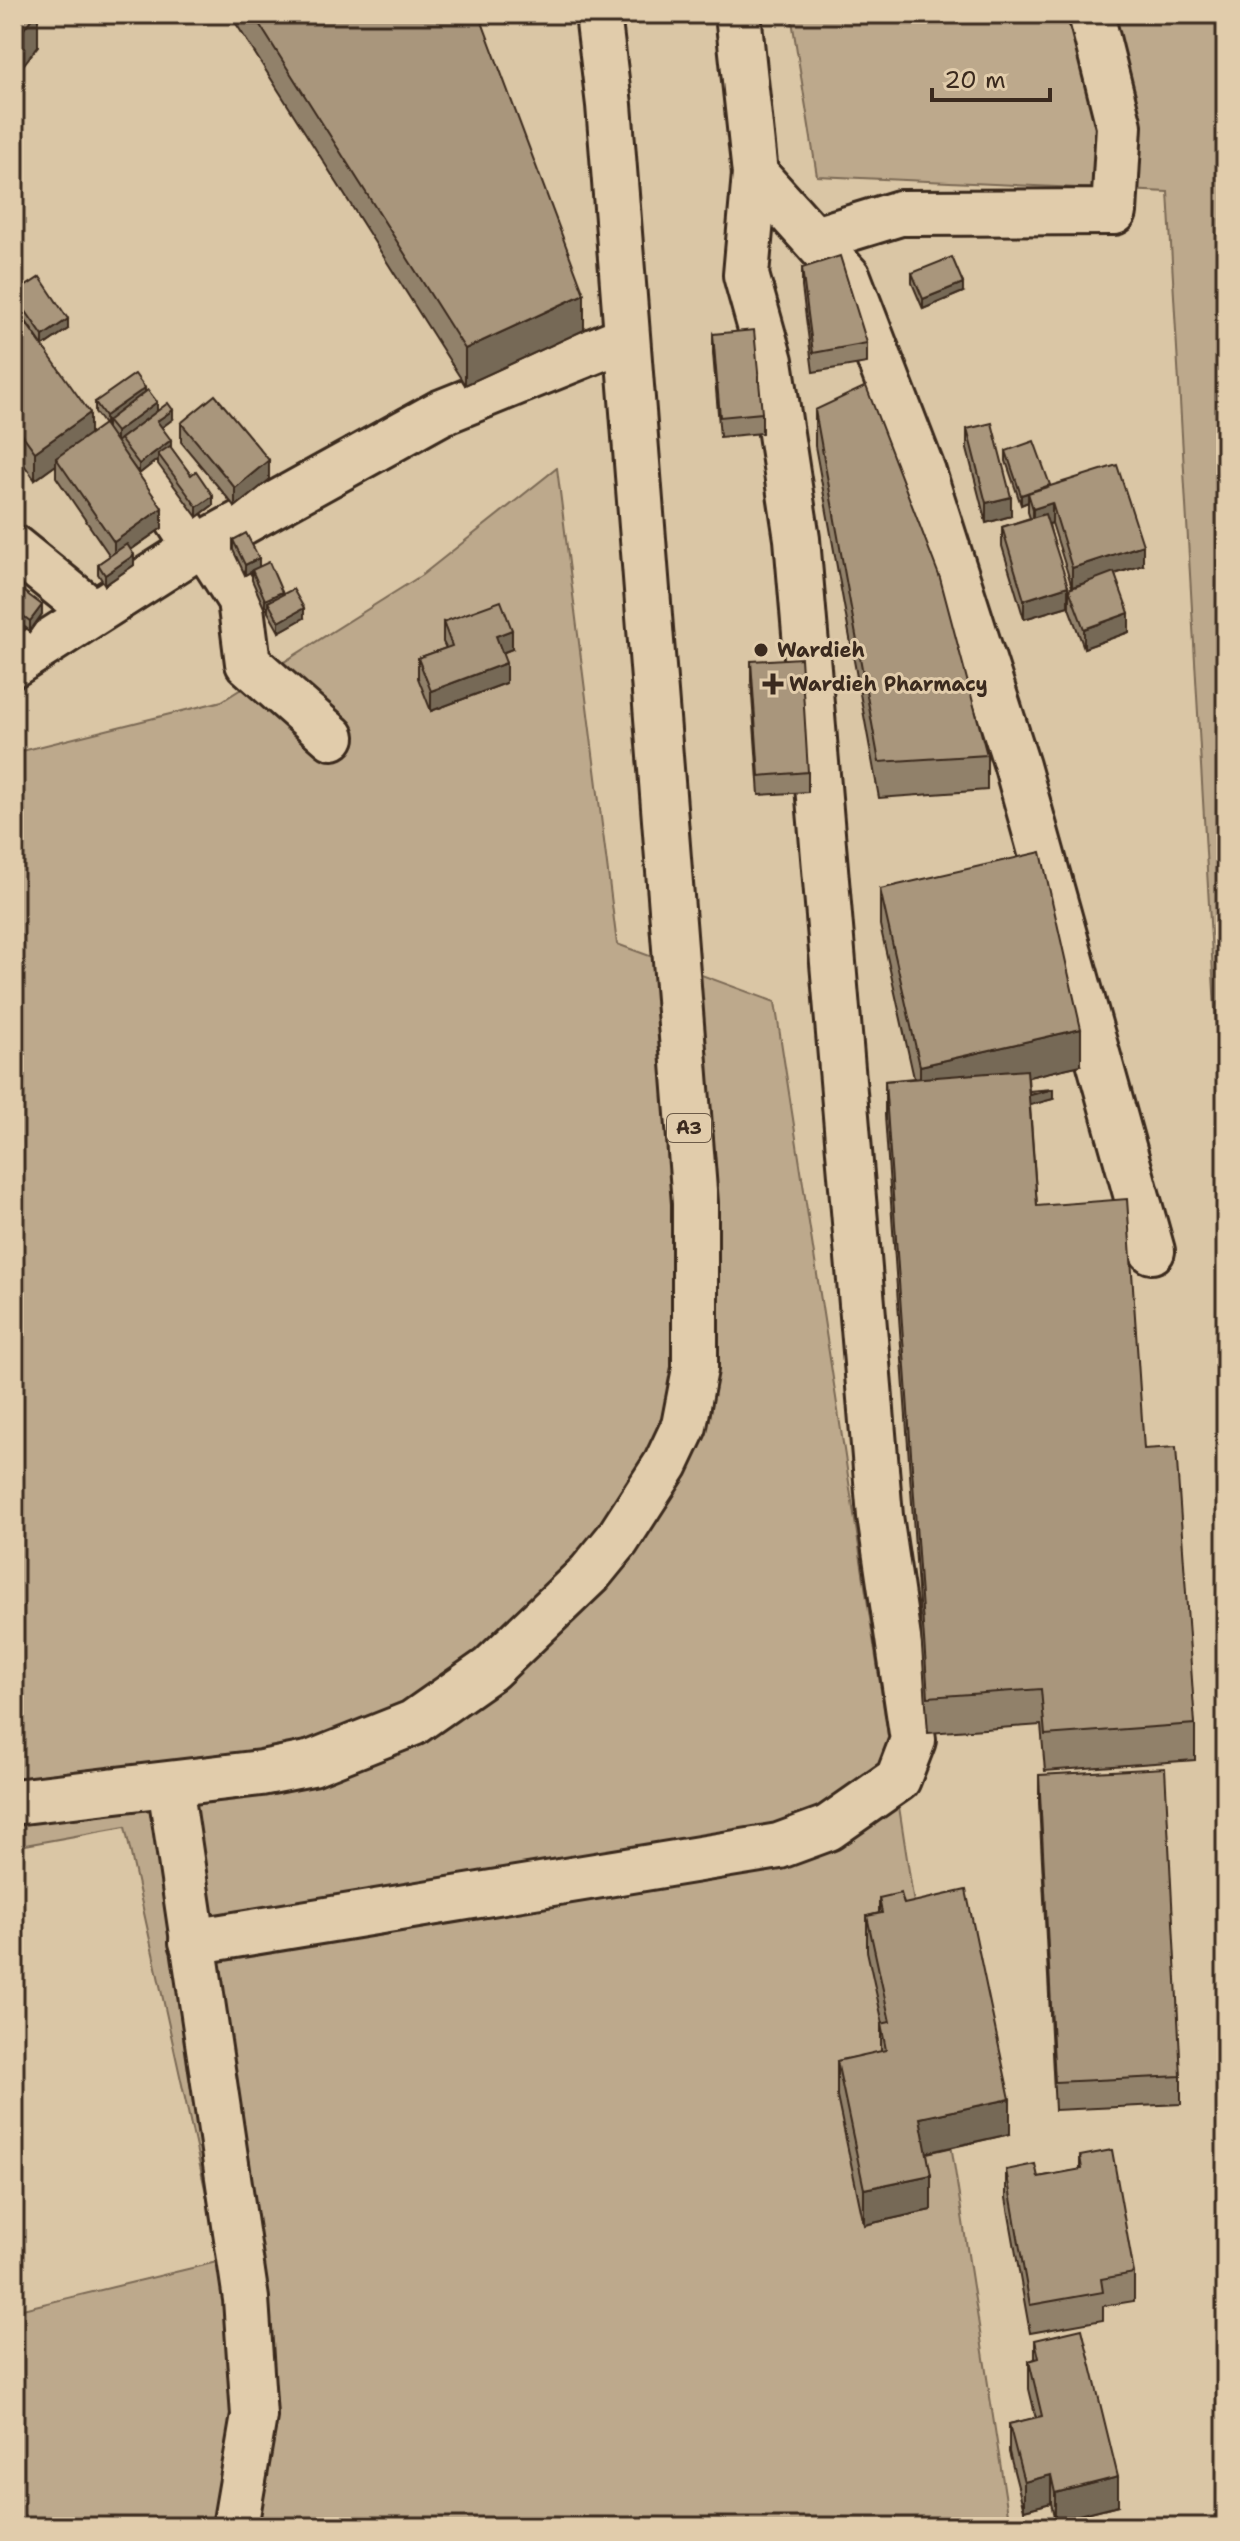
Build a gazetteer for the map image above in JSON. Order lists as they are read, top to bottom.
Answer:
{
  "streets": {
    "main road": ["A3"]
  },
  "places": {
    "other": ["Wardieh"],
    "health": ["Wardieh Pharmacy"]
  },
  "scale_bar": "20 m"
}
